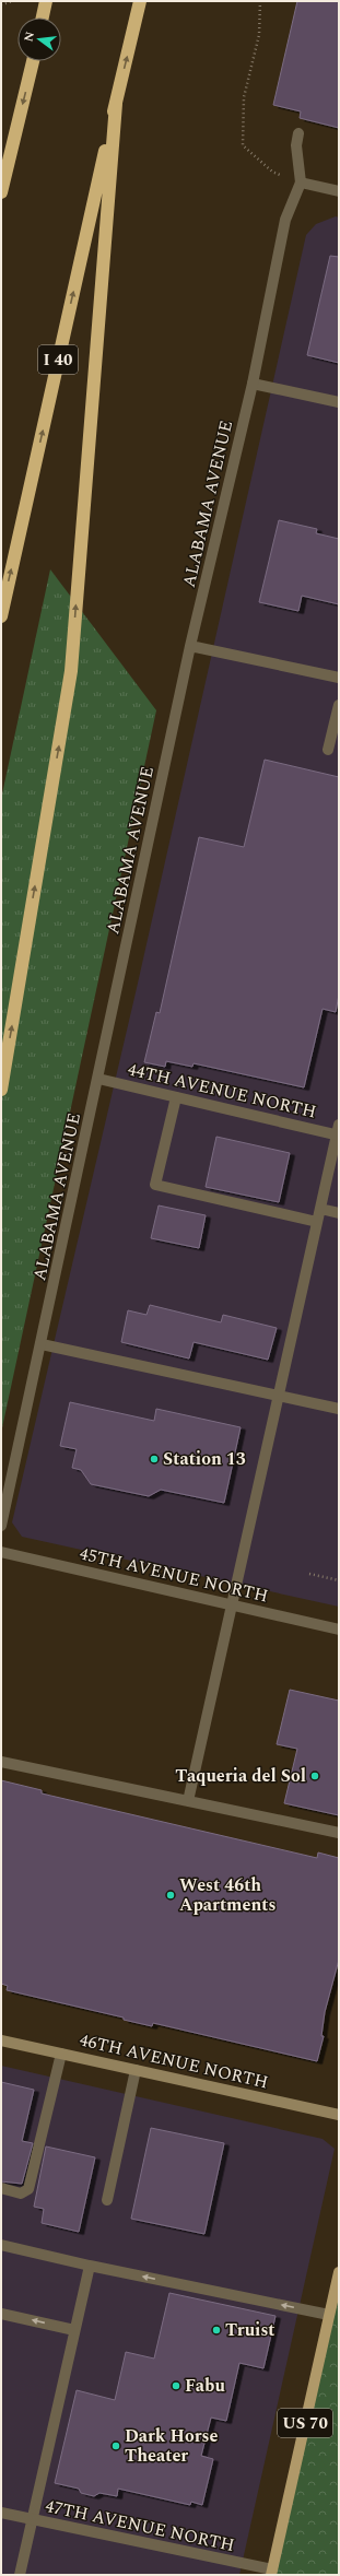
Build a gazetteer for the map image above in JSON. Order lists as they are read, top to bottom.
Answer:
{
  "streets": {
    "highway": ["I 40"],
    "main road": ["46TH AVENUE NORTH", "US 70"],
    "street": [
      "ALABAMA AVENUE",
      "44TH AVENUE NORTH",
      "45TH AVENUE NORTH",
      "47TH AVENUE NORTH"
    ]
  },
  "crossings": [
    ["ALABAMA AVENUE", "44TH AVENUE NORTH"],
    ["US 70", "47TH AVENUE NORTH"]
  ],
  "places": [
    "Station 13",
    "Taqueria del Sol",
    "West 46th Apartments",
    "Truist",
    "Fabu",
    "Dark Horse Theater"
  ],
  "north": "left"
}
